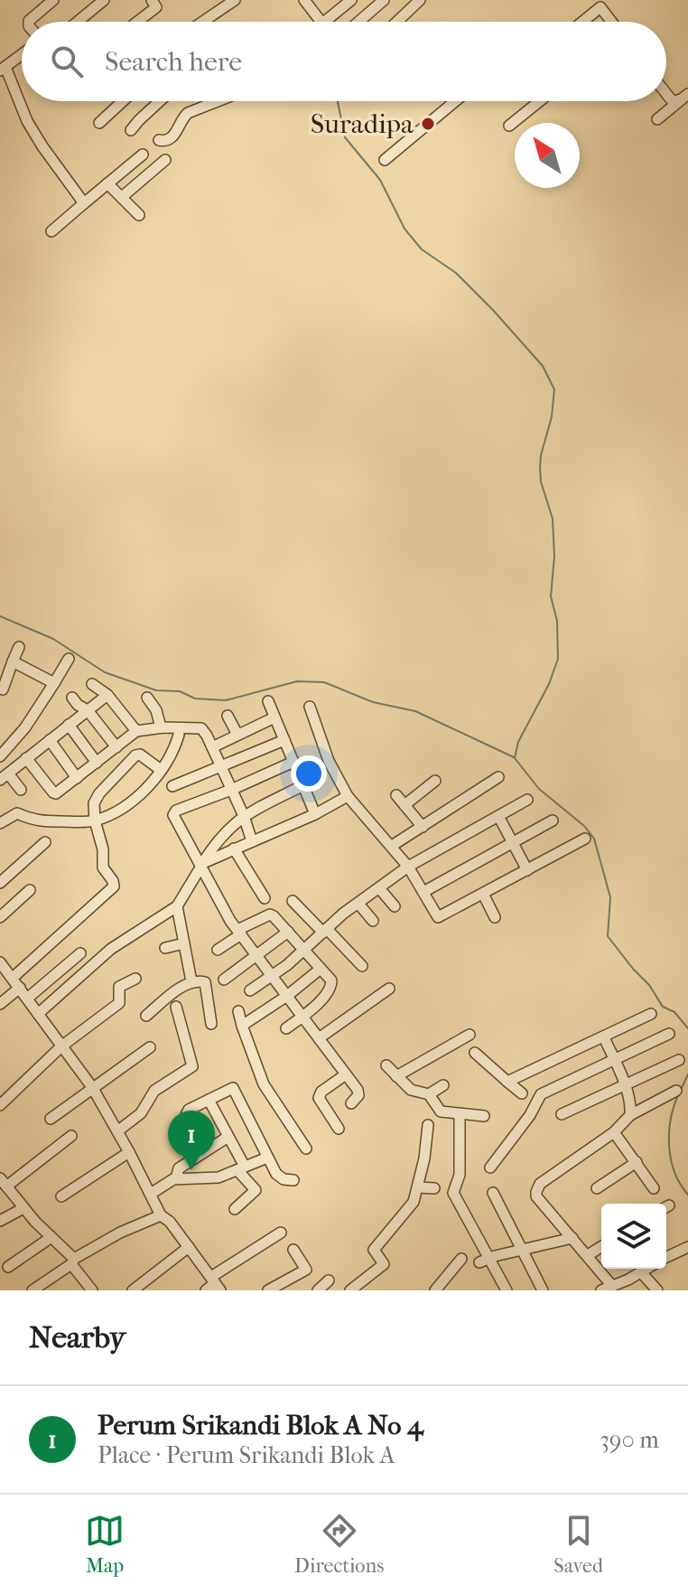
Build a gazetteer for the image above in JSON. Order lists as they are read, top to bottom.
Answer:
{
  "places": ["Suradipa"],
  "north": "top left",
  "page": {
    "search": "Search here",
    "pins": "1",
    "heading": "Nearby",
    "list": [
      {
        "mark": "1",
        "name": "Perum Srikandi Blok A No 4",
        "note": "Place · Perum Srikandi Blok A",
        "value": "390 m"
      }
    ],
    "nav": ["Map", "Directions", "Saved"]
  }
}
